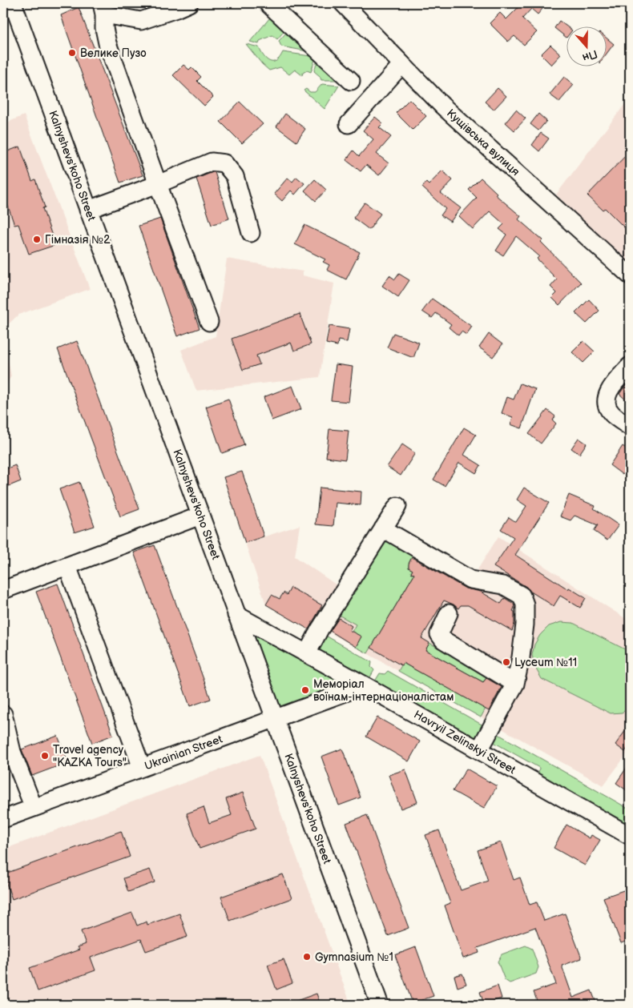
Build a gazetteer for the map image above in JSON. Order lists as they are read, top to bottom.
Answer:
{
  "streets": {
    "street": [
      "Кущівська вулиця",
      "Kalnyshevsʹkoho Street",
      "Havryil Zelinskyi Street",
      "Ukrainian Street"
    ]
  },
  "crossings": [
    ["Kalnyshevsʹkoho Street", "Havryil Zelinskyi Street"],
    ["Kalnyshevsʹkoho Street", "Ukrainian Street"],
    ["Havryil Zelinskyi Street", "Ukrainian Street"]
  ],
  "places": [
    "Велике Пузо",
    "Гімназія №2",
    "Lyceum №11",
    "Меморіал воїнам-інтернаціоналістам",
    "Travel agency \"KAZKA Tours\"",
    "Gymnasium №1"
  ],
  "north": "bottom"
}
